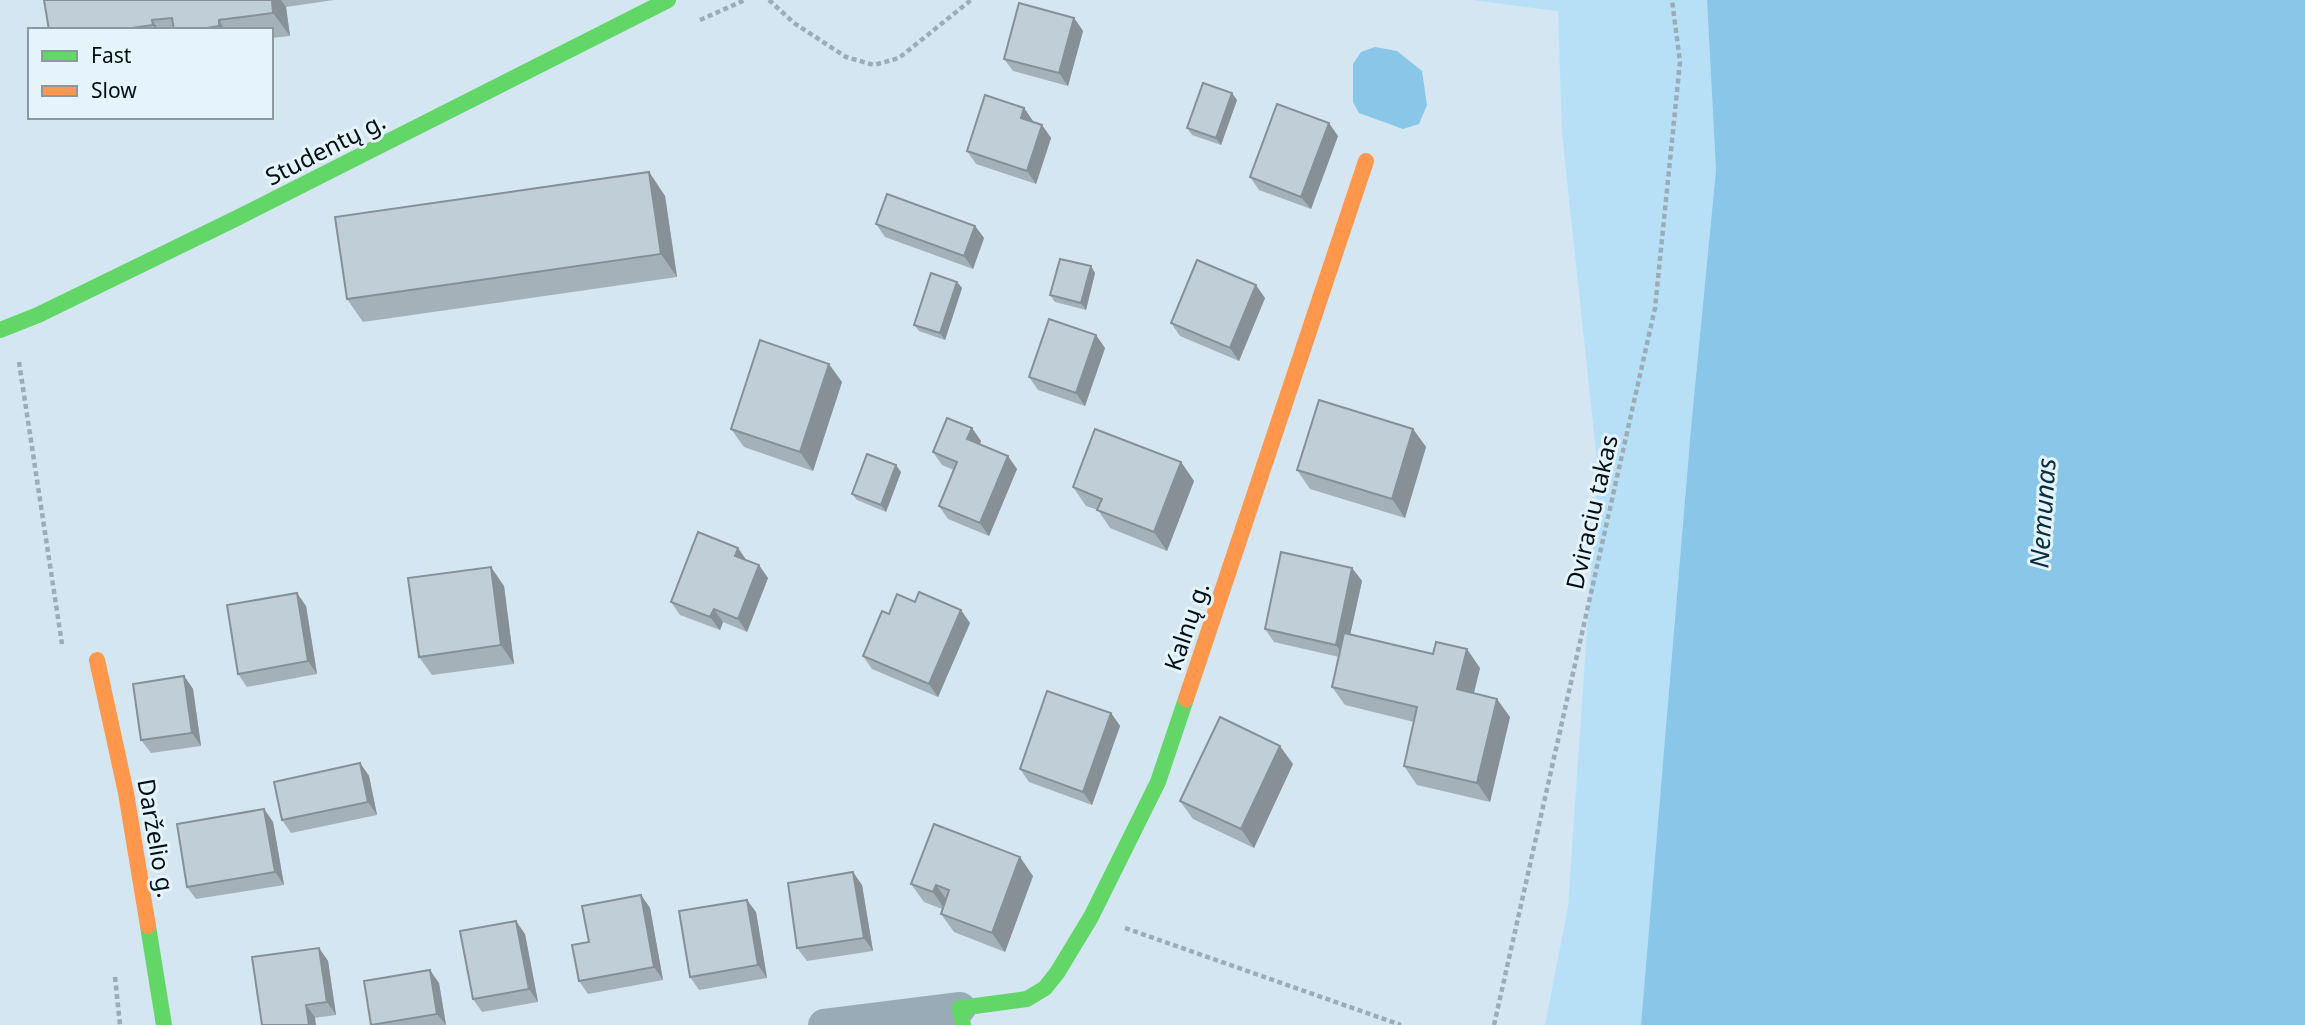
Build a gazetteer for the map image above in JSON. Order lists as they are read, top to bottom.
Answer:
{
  "streets": {
    "street": ["Studentų g.", "Kalnų g.", "Darželio g."],
    "path": ["Dviraciu takas"]
  },
  "water": ["Nemunas"],
  "legend": ["Fast", "Slow"]
}
